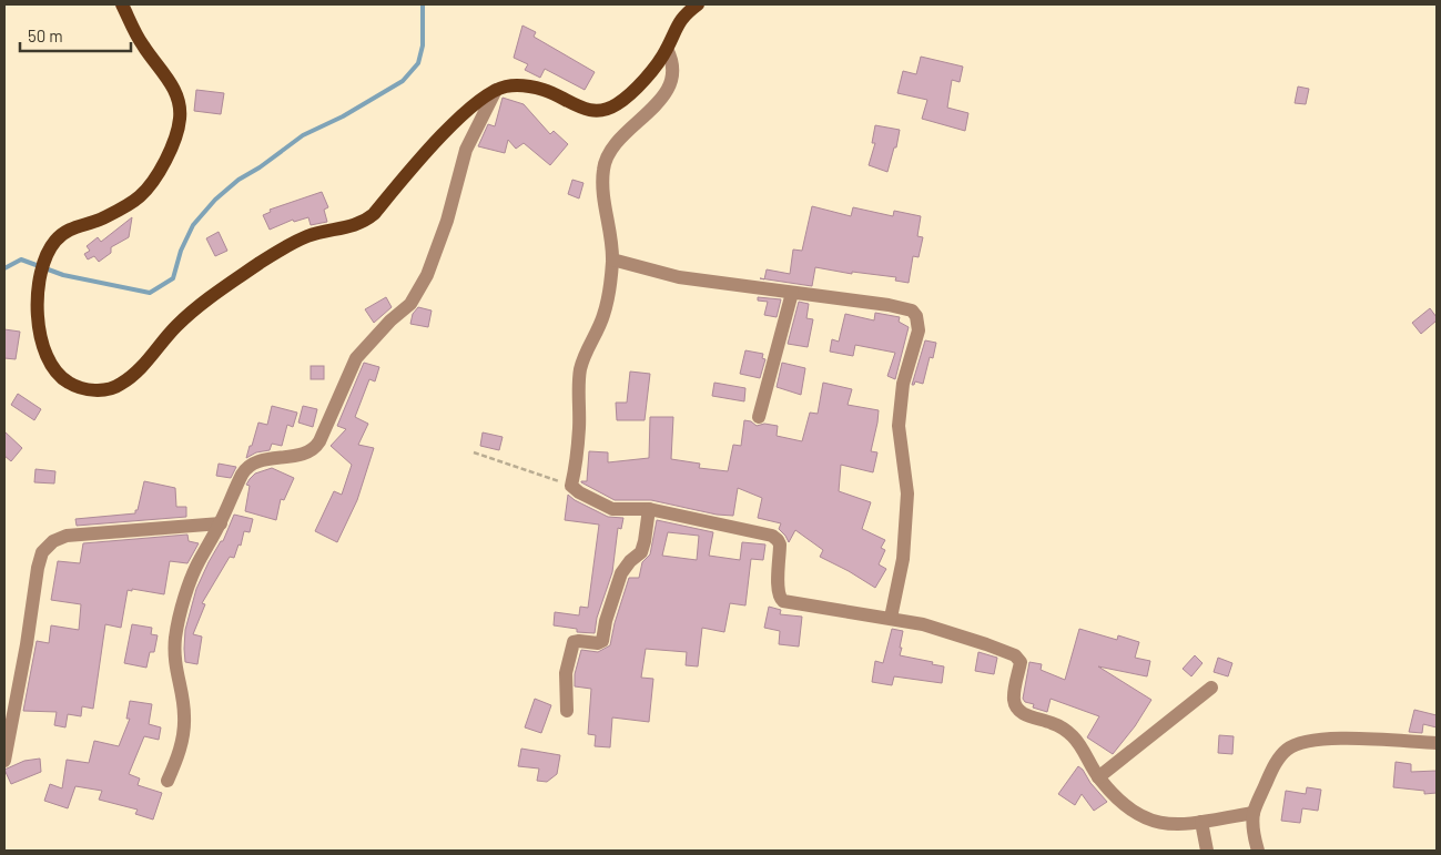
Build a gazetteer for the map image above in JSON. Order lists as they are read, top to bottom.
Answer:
{
  "scale_bar": "50 m"
}
